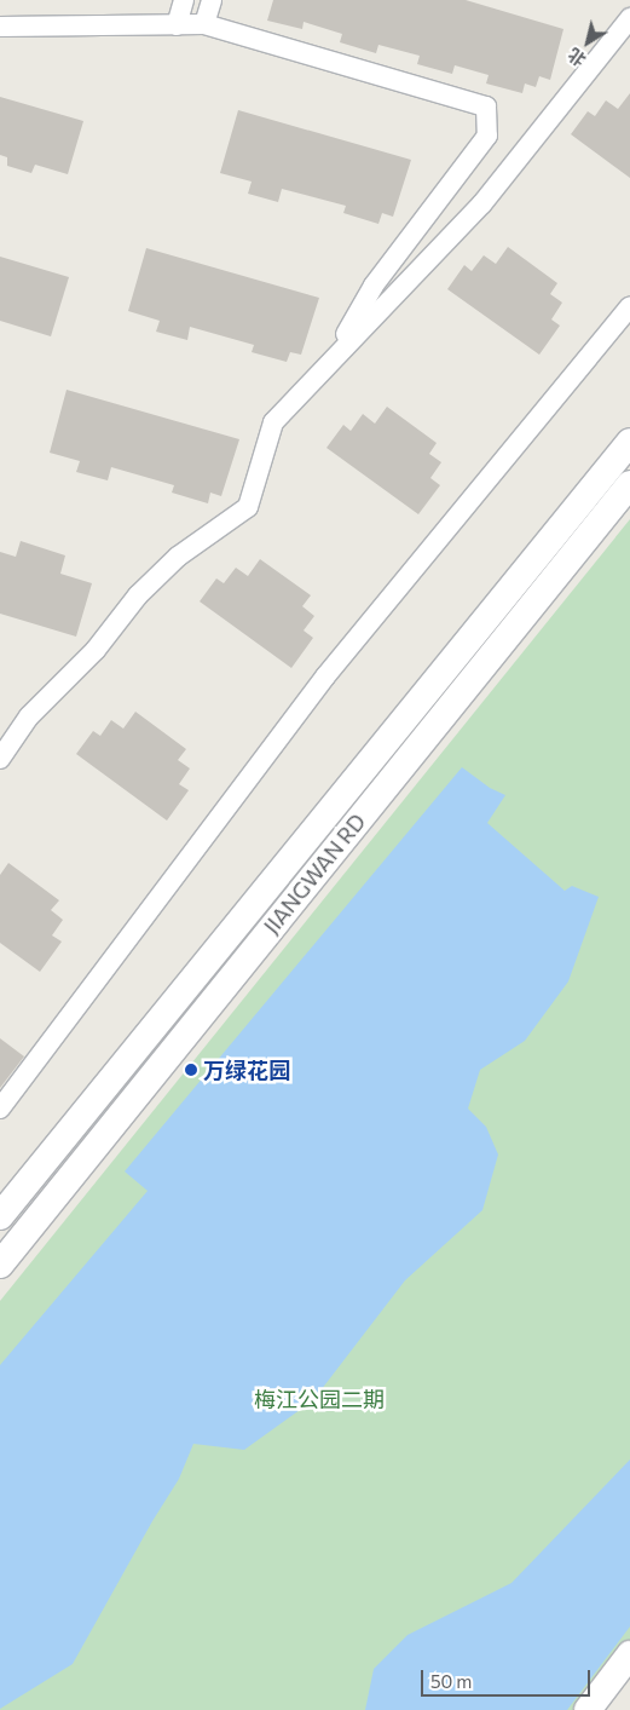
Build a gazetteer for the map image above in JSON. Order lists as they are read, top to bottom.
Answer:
{
  "streets": {
    "main road": ["JIANGWAN RD"]
  },
  "parks": ["梅江公园二期"],
  "places": ["万绿花园"],
  "scale_bar": "50 m",
  "north": "bottom left"
}
